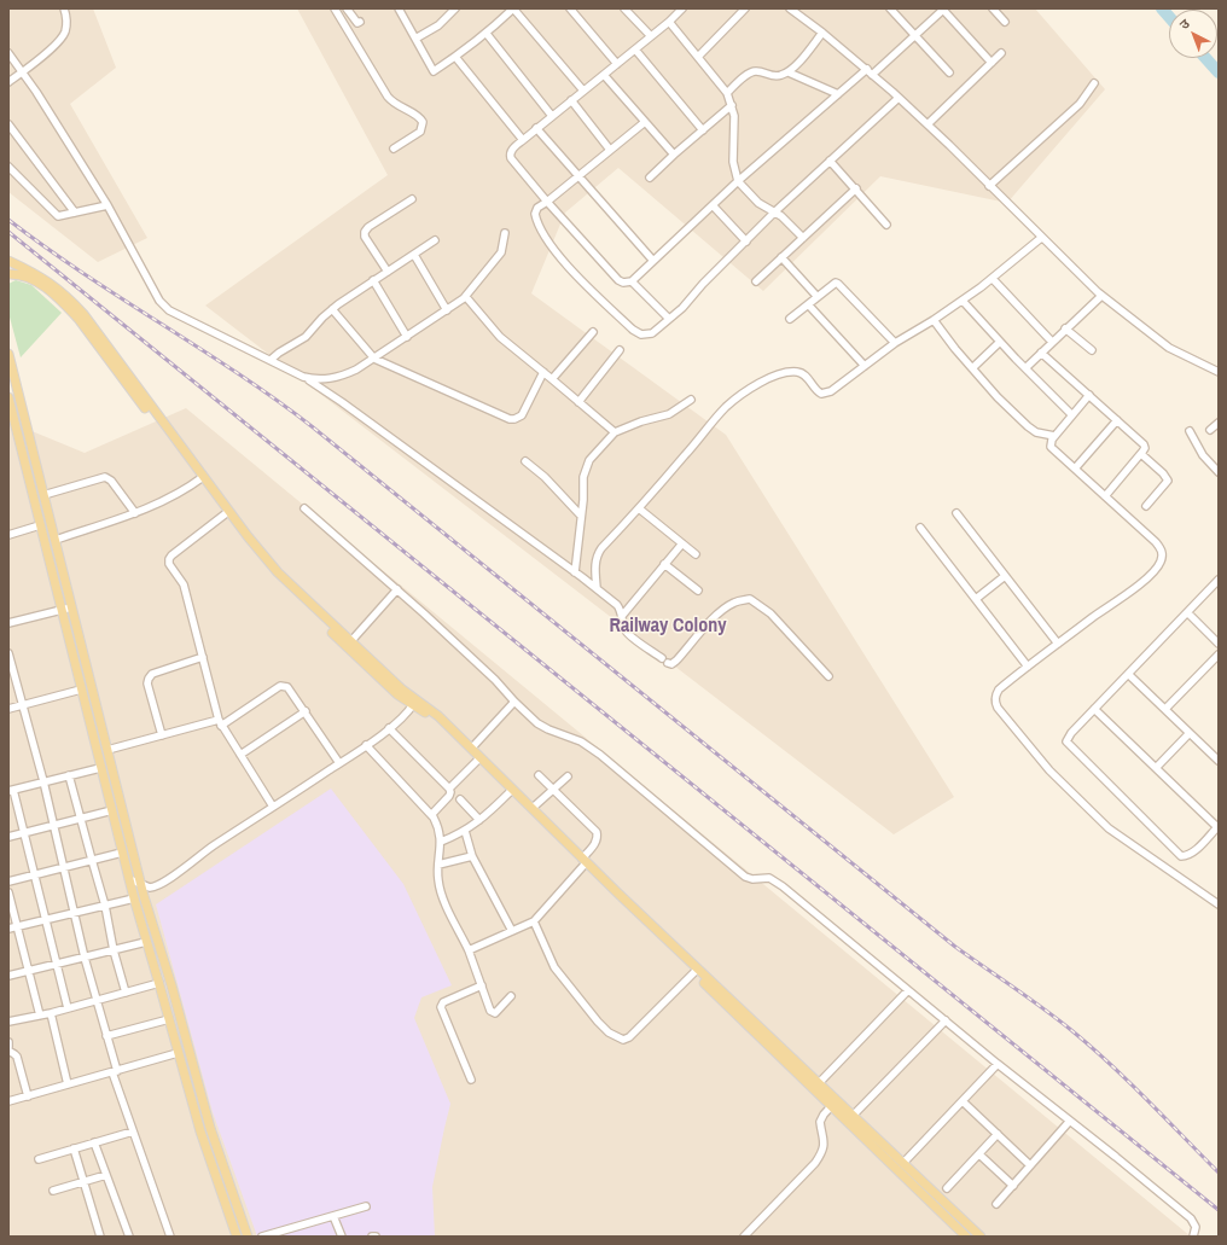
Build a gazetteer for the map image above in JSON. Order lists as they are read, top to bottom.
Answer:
{
  "districts": ["Railway Colony"],
  "north": "top left"
}
